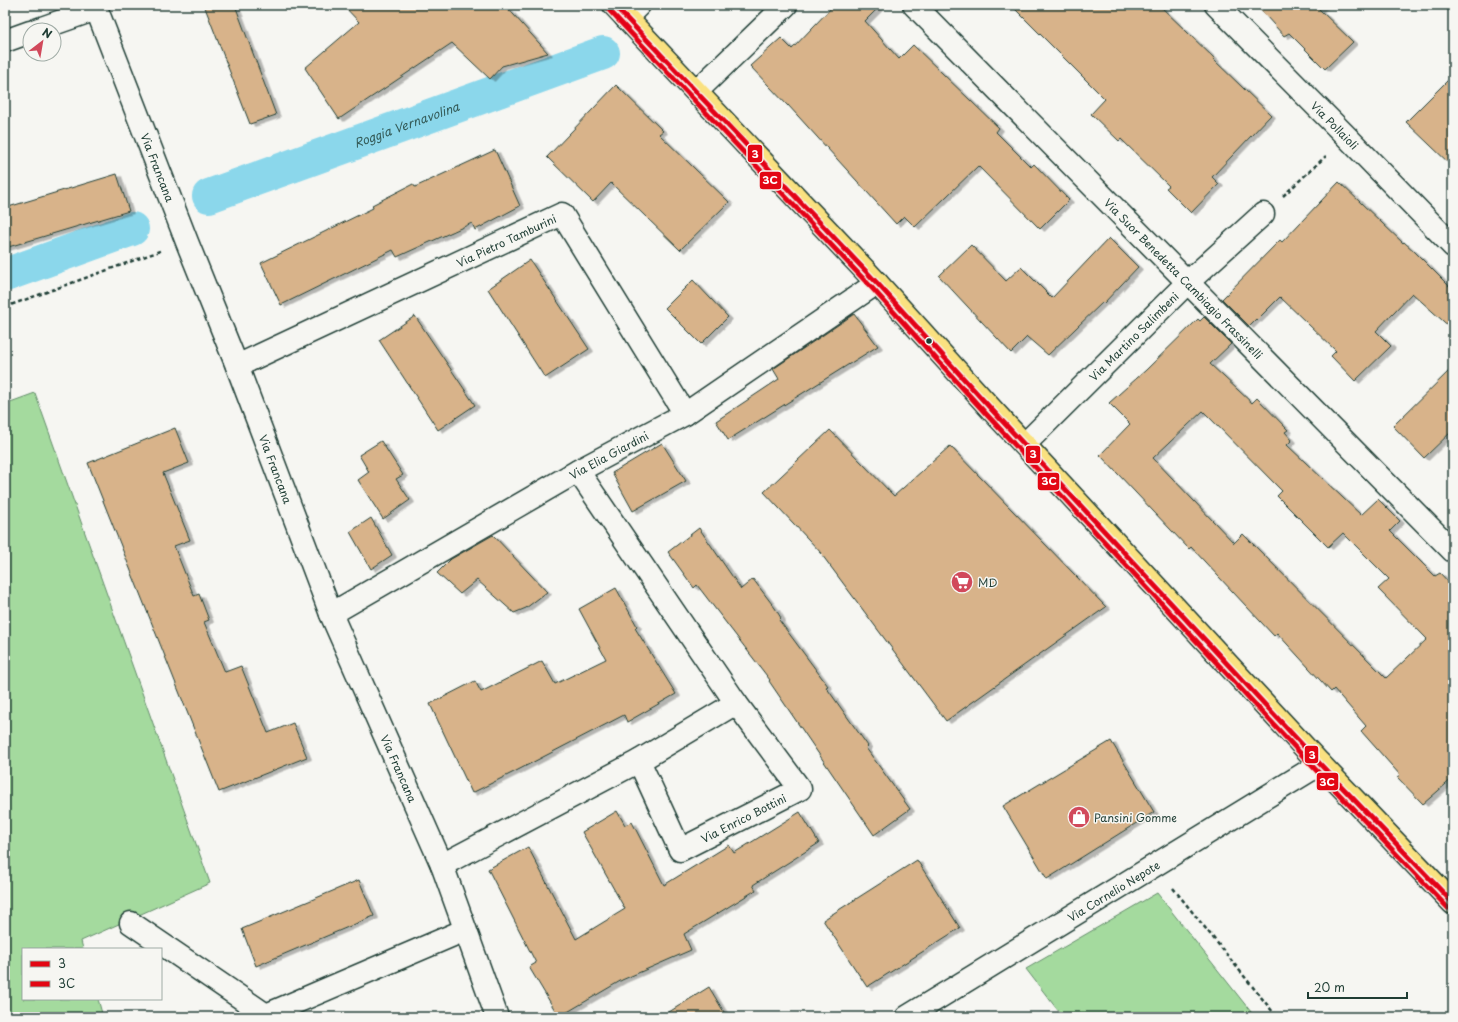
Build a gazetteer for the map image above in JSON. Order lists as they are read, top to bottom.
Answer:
{
  "streets": {
    "street": [
      "Via Pollaioli",
      "Via Francana",
      "Via Pietro Tamburini",
      "Via Suor Benedetta Cambiagio Frassinelli",
      "Via Martino Salimbeni",
      "Via Elia Giardini",
      "Via Enrico Bottini",
      "Via Cornelio Nepote"
    ]
  },
  "crossings": [
    ["Via Francana", "Via Pietro Tamburini"],
    ["Via Francana", "Via Elia Giardini"],
    ["Via Pietro Tamburini", "Via Elia Giardini"],
    ["Via Suor Benedetta Cambiagio Frassinelli", "Via Martino Salimbeni"],
    ["Via Elia Giardini", "Via Enrico Bottini"]
  ],
  "water": ["Roggia Vernavolina"],
  "places": {
    "supermarket": ["MD"],
    "shop": ["Pansini Gomme"]
  },
  "lines": ["transit line 3", "transit line 3C"],
  "legend": ["3", "3C"],
  "scale_bar": "20 m",
  "north": "top right"
}
